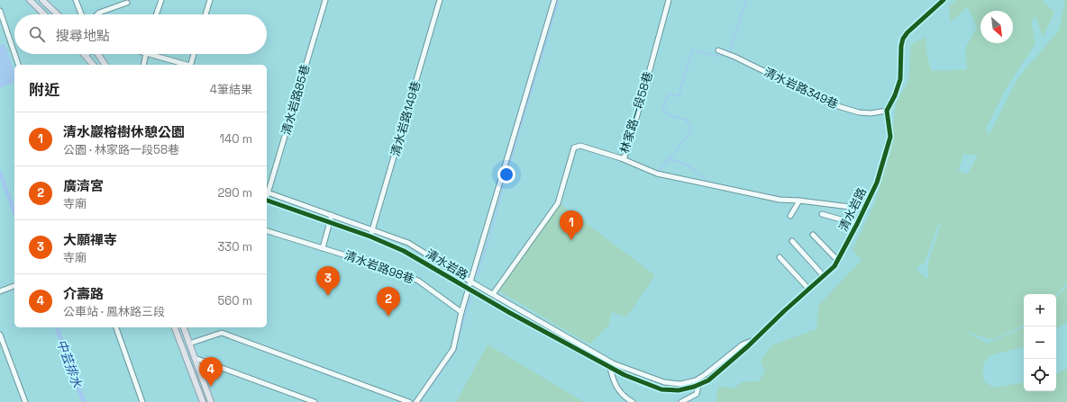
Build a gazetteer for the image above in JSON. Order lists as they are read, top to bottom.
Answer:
{
  "streets": {
    "street": [
      "清水岩路349巷",
      "清水岩路85巷",
      "林家路一段58巷",
      "清水岩路149巷",
      "清水岩路",
      "清水岩路98巷"
    ]
  },
  "crossings": [
    ["清水岩路349巷", "清水岩路"],
    ["清水岩路85巷", "清水岩路"],
    ["林家路一段58巷", "清水岩路"],
    ["清水岩路149巷", "清水岩路"]
  ],
  "water": ["中芸排水"],
  "north": "bottom right",
  "page": {
    "search": "搜尋地點",
    "heading": ["附近", "4筆結果"],
    "list": [
      {
        "mark": "1",
        "name": "清水巖榕樹休憩公園",
        "note": "公園 · 林家路一段58巷",
        "value": "140 m"
      },
      {
        "mark": "2",
        "name": "廣濟宮",
        "note": "寺廟",
        "value": "290 m"
      },
      {
        "mark": "3",
        "name": "大願禪寺",
        "note": "寺廟",
        "value": "330 m"
      },
      {
        "mark": "4",
        "name": "介壽路",
        "note": "公車站 · 鳳林路三段",
        "value": "560 m"
      }
    ],
    "pins": [
      "1",
      "3",
      "2",
      "4"
    ],
    "map_buttons": ["+", "−"]
  }
}
